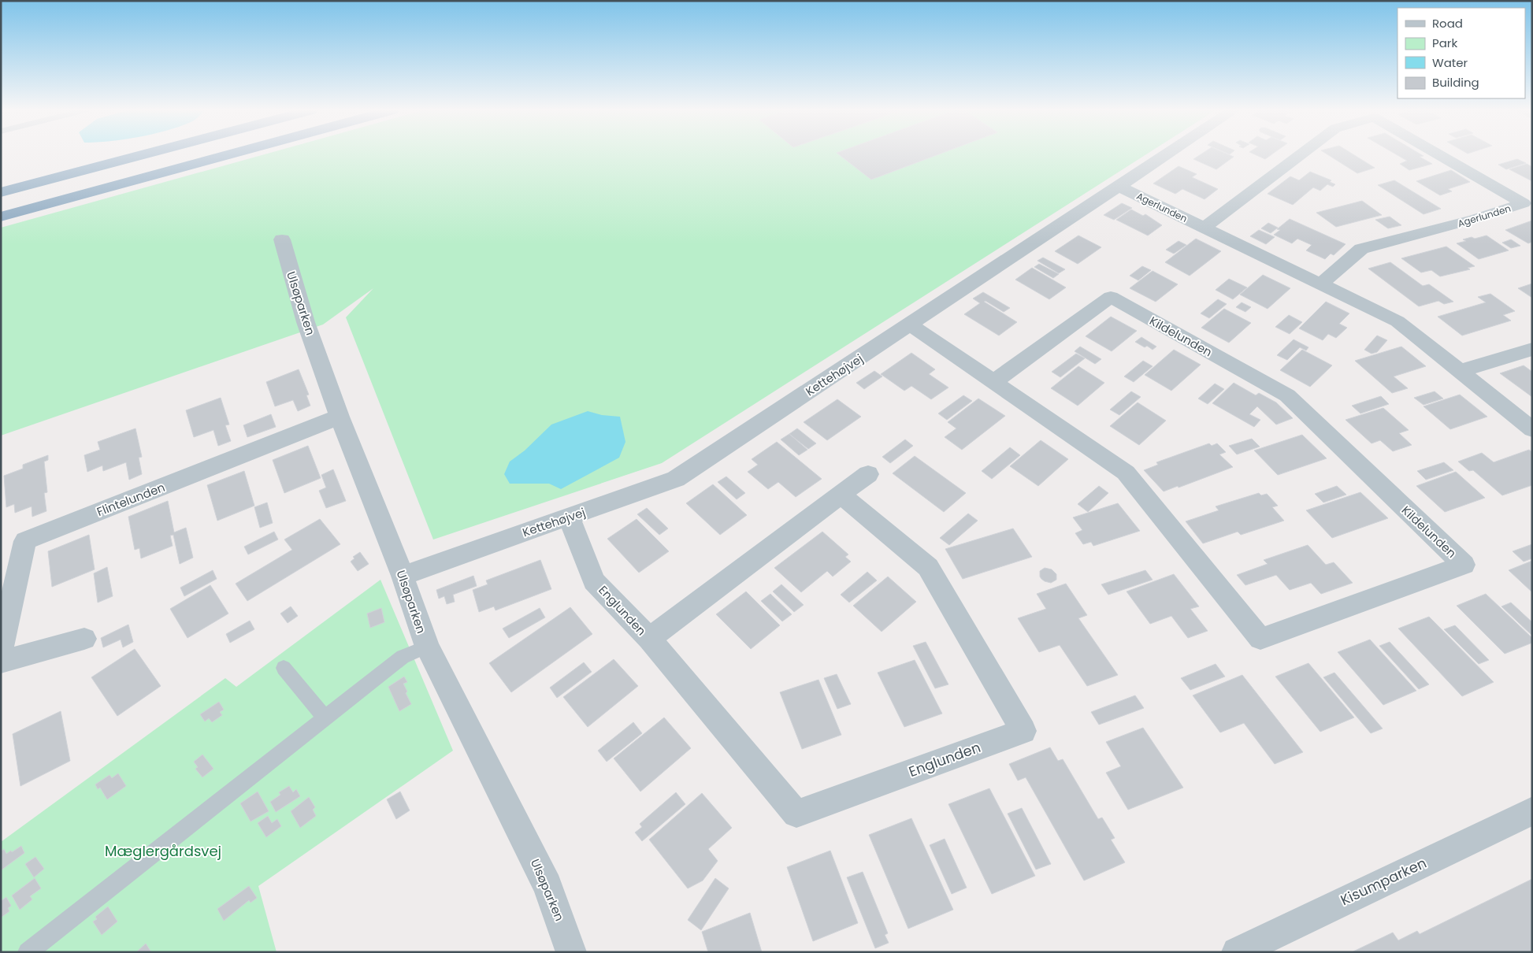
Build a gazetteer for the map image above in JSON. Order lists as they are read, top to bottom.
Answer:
{
  "streets": {
    "street": [
      "Agerlunden",
      "Ulsøparken",
      "Kildelunden",
      "Kettehøjvej",
      "Flintelunden",
      "Englunden",
      "Kisumparken"
    ]
  },
  "crossings": [
    ["Agerlunden", "Kettehøjvej"],
    ["Ulsøparken", "Kettehøjvej"],
    ["Ulsøparken", "Flintelunden"],
    ["Kildelunden", "Kettehøjvej"],
    ["Kettehøjvej", "Englunden"]
  ],
  "parks": ["Mæglergårdsvej"],
  "legend": [
    "Road",
    "Park",
    "Water",
    "Building"
  ]
}
